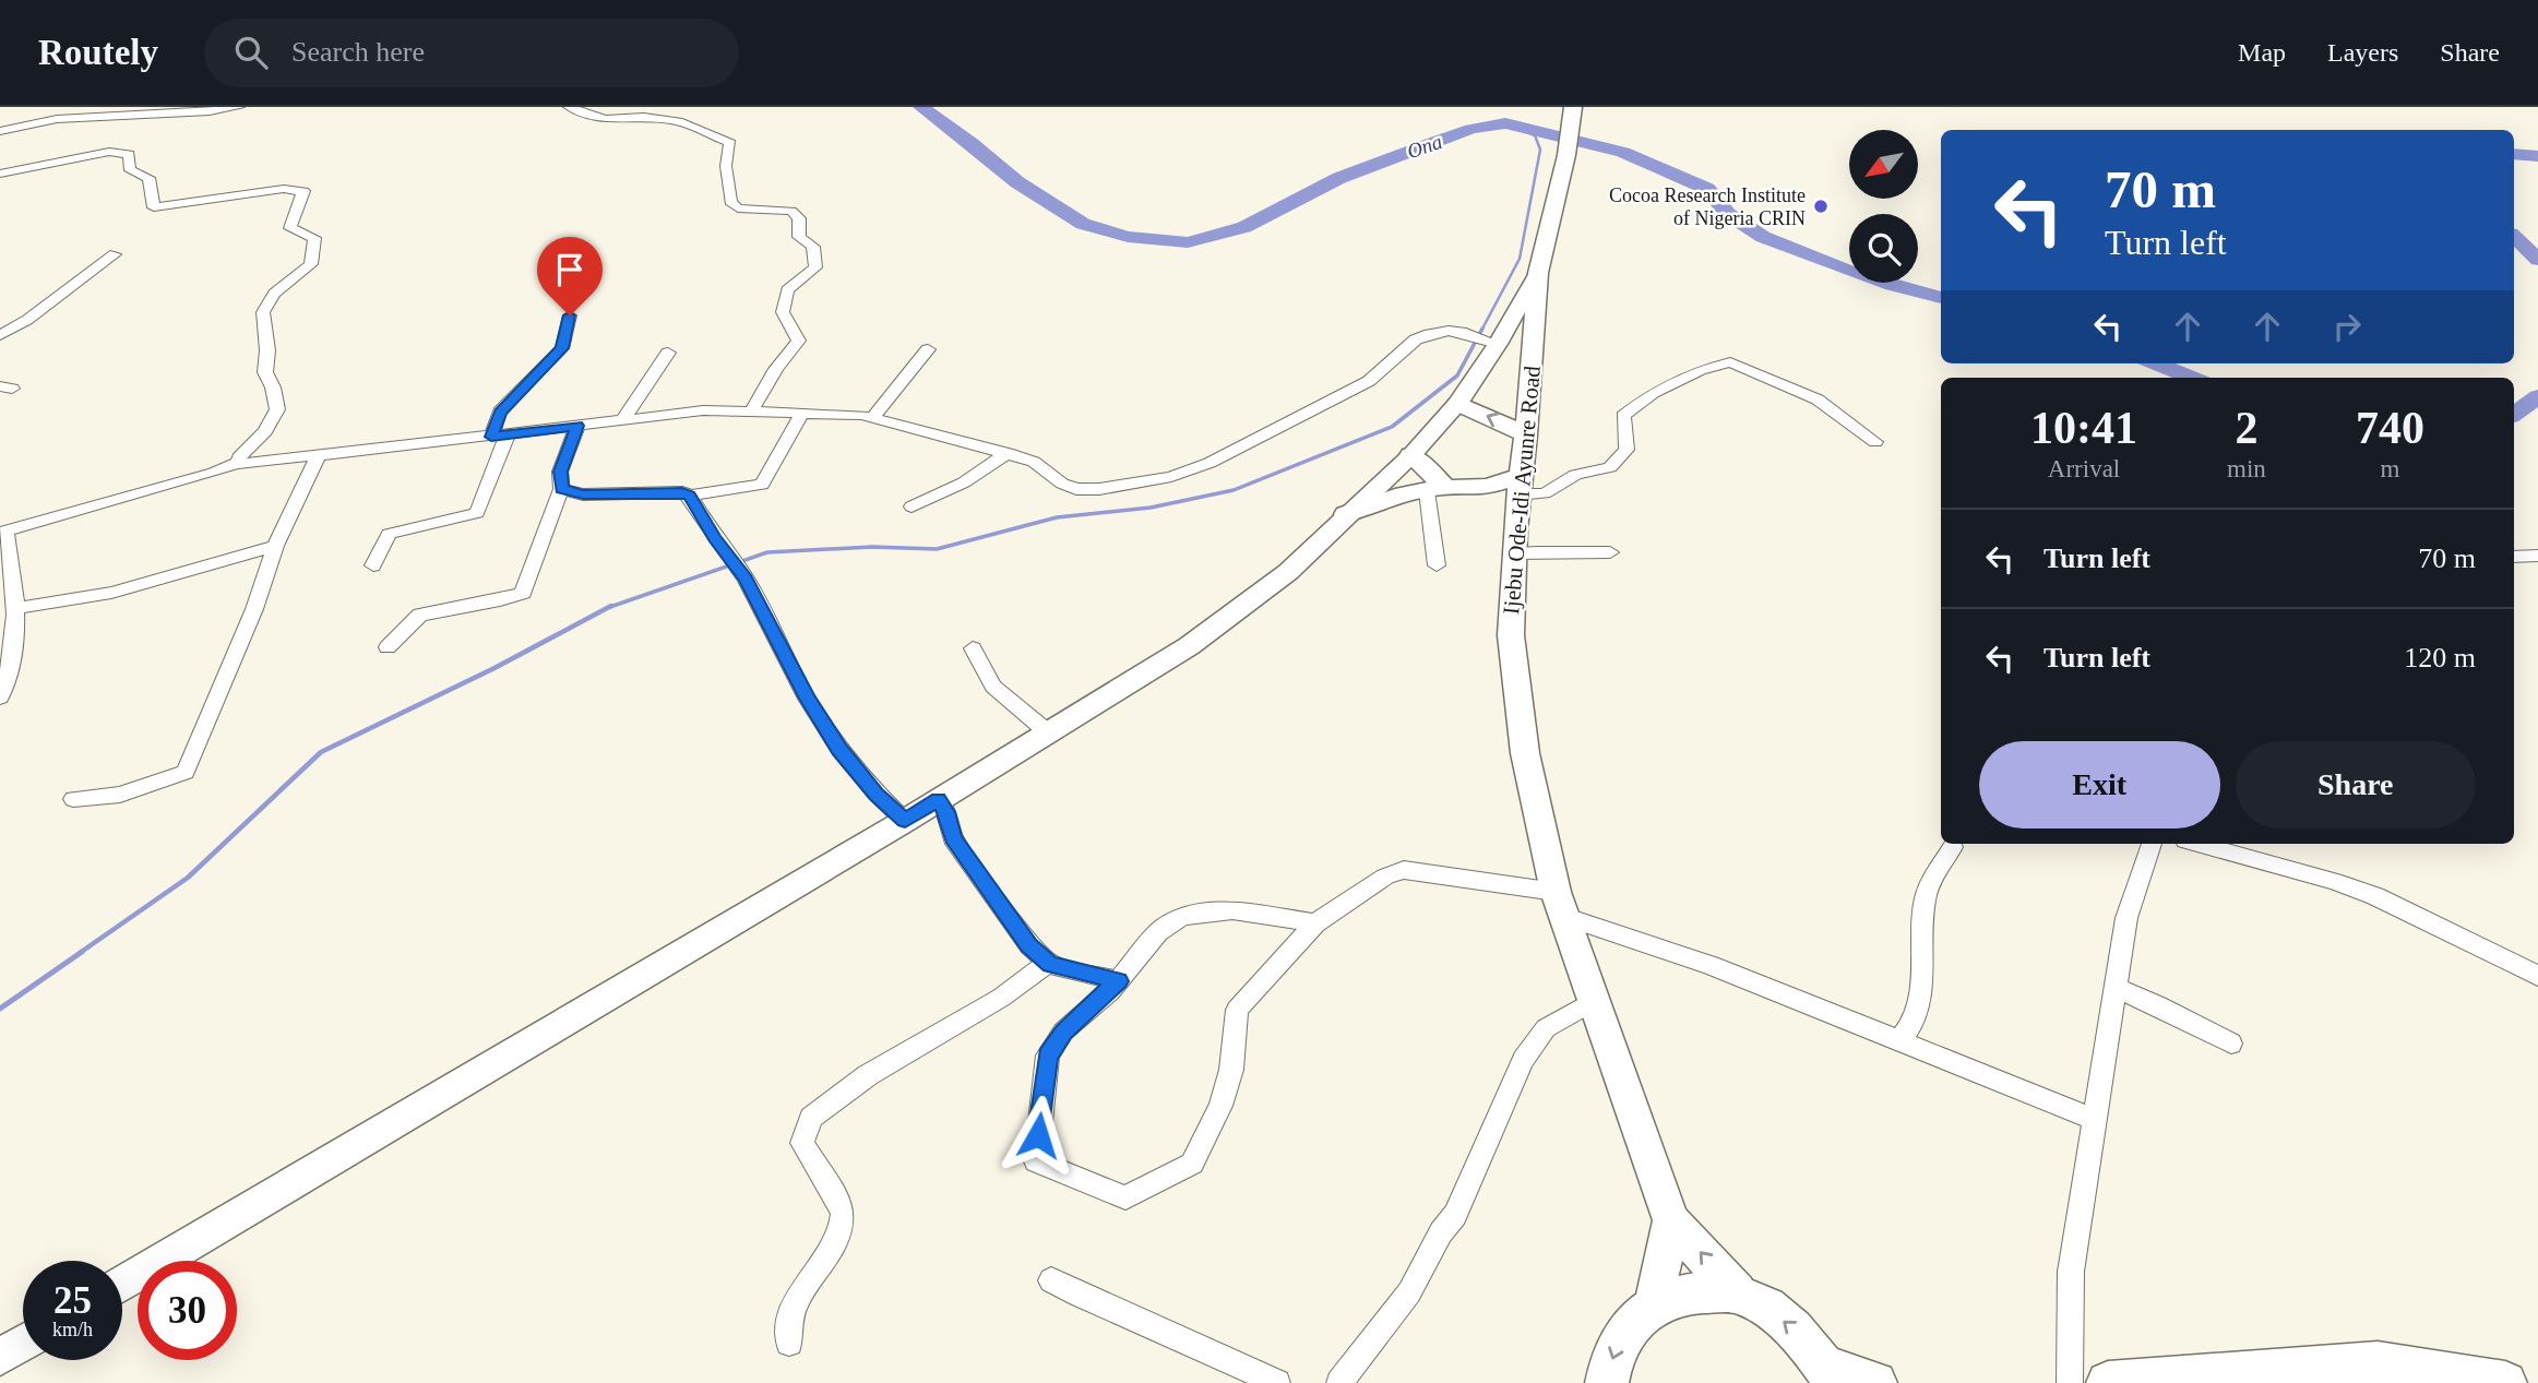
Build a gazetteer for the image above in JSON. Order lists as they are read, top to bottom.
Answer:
{
  "streets": {
    "main road": ["Ijebu Ode-Idi Ayunre Road"]
  },
  "water": ["Ona"],
  "places": ["Cocoa Research Institute of Nigeria CRIN"],
  "north": "bottom left",
  "page": {
    "header": "Routely",
    "search": "Search here",
    "nav": ["Map", "Layers", "Share"],
    "turn": ["70 m", "Turn left"],
    "eta": [
      "10:41",
      "Arrival",
      "2",
      "min",
      "740",
      "m"
    ],
    "list": [
      {
        "name": "Turn left",
        "value": "70 m"
      },
      {
        "name": "Turn left",
        "value": "120 m"
      }
    ],
    "buttons": ["Exit", "Share"],
    "speed": "25 km/h",
    "limit": "30"
  }
}
